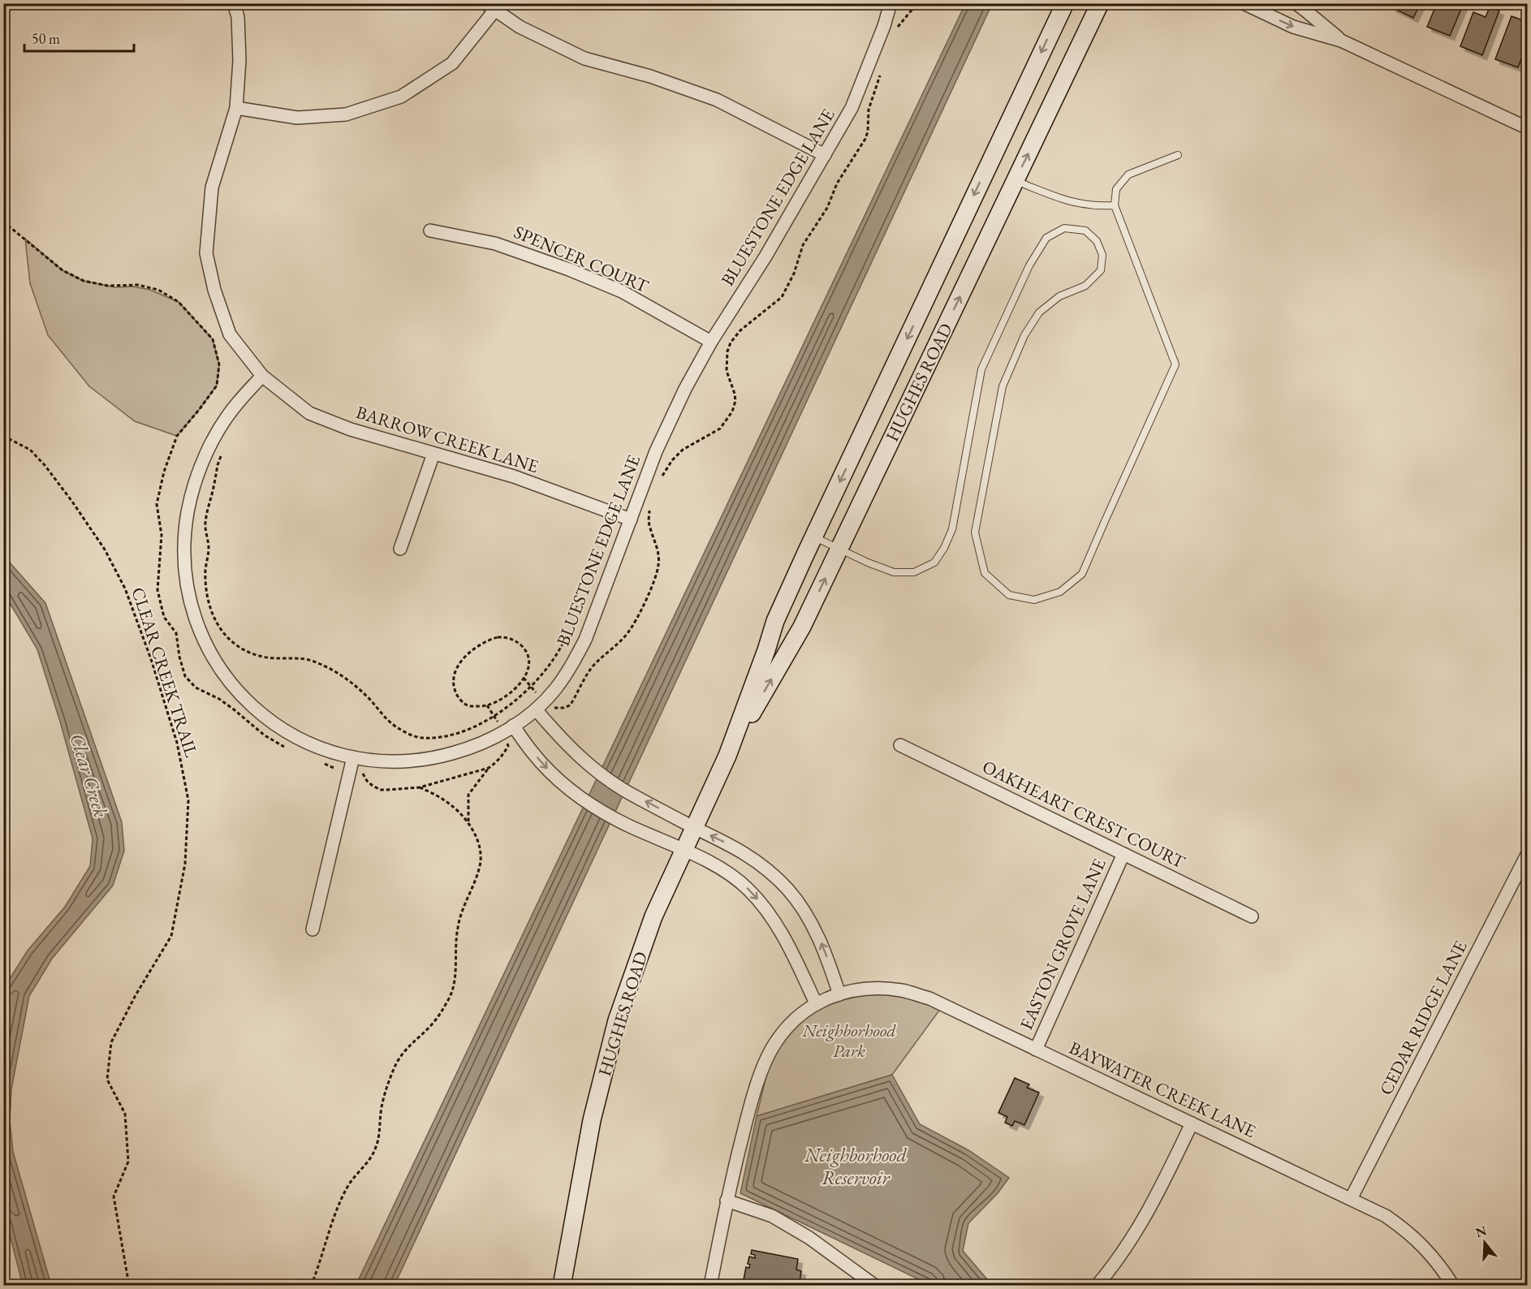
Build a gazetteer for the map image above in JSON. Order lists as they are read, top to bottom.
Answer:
{
  "streets": {
    "main road": ["HUGHES ROAD"],
    "street": [
      "BLUESTONE EDGE LANE",
      "SPENCER COURT",
      "BARROW CREEK LANE",
      "OAKHEART CREST COURT",
      "EASTON GROVE LANE",
      "CEDAR RIDGE LANE",
      "BAYWATER CREEK LANE"
    ],
    "path": ["CLEAR CREEK TRAIL"]
  },
  "crossings": [
    ["BLUESTONE EDGE LANE", "SPENCER COURT"],
    ["BLUESTONE EDGE LANE", "BARROW CREEK LANE"],
    ["OAKHEART CREST COURT", "EASTON GROVE LANE"],
    ["EASTON GROVE LANE", "BAYWATER CREEK LANE"],
    ["CEDAR RIDGE LANE", "BAYWATER CREEK LANE"]
  ],
  "water": ["Clear Creek", "Neighborhood Reservoir"],
  "parks": ["Neighborhood Park"],
  "scale_bar": "50 m",
  "north": "top"
}
